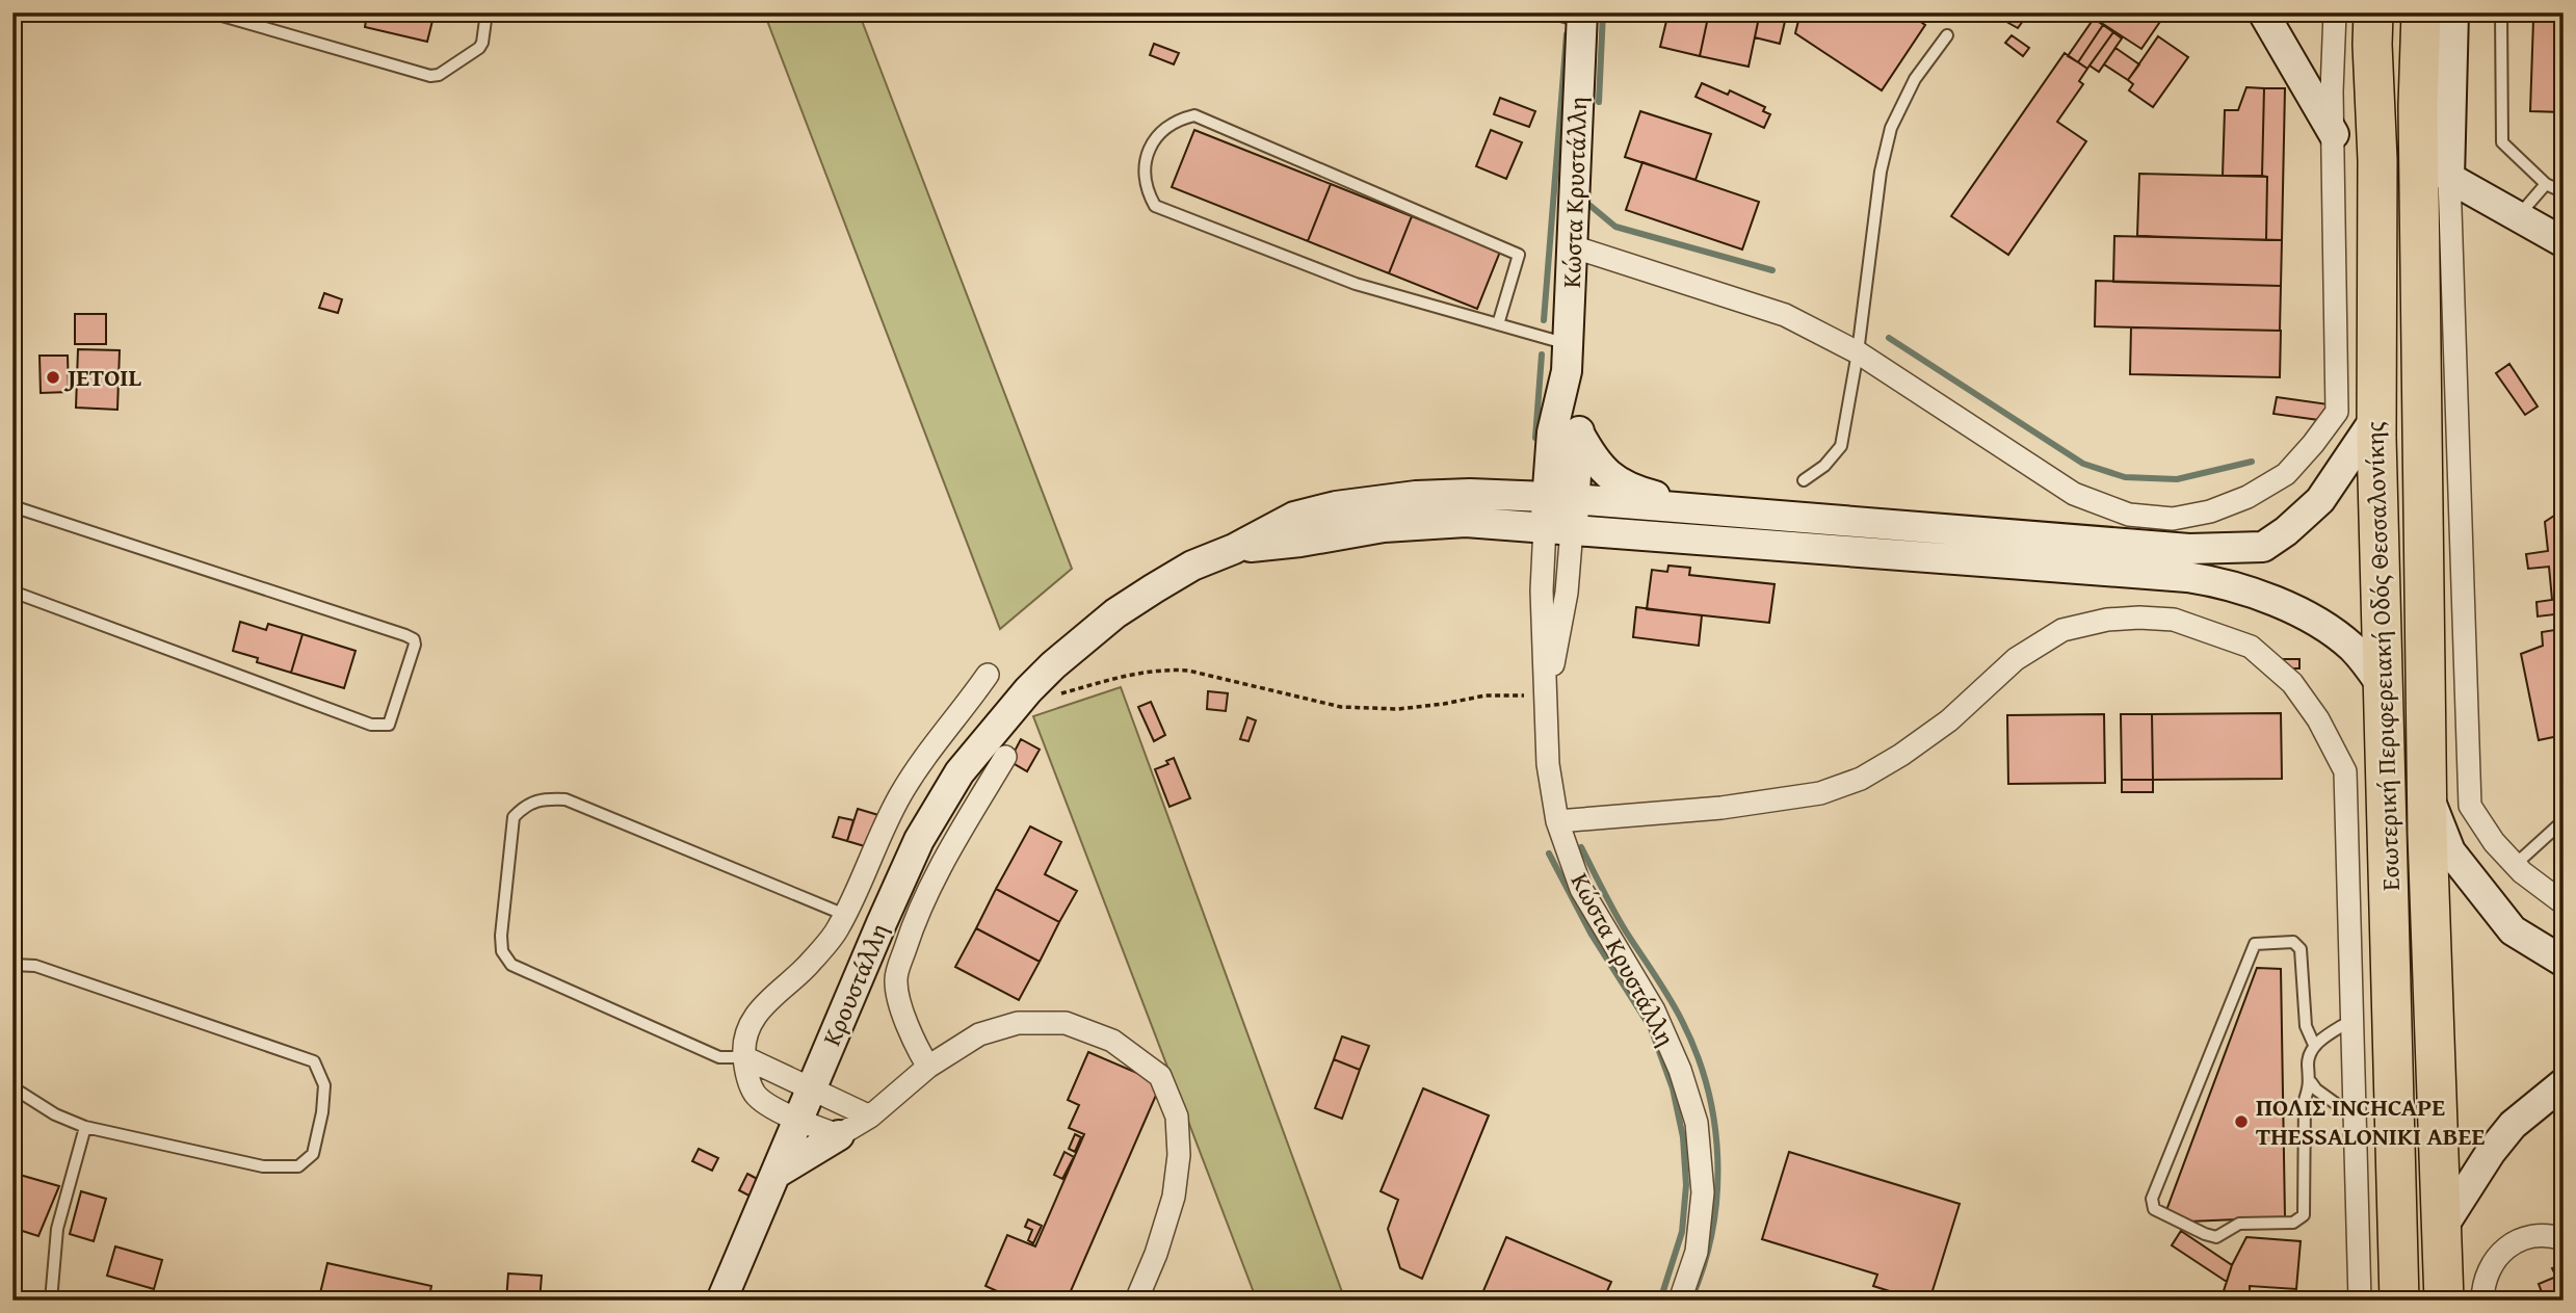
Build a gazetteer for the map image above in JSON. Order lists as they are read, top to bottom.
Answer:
{
  "streets": {
    "highway": ["Εσωτερική Περιφερειακή Οδός Θεσσαλονίκης"],
    "street": ["Κώστα Κρυστάλλη", "Κρουστάλλη"]
  },
  "places": ["JETOIL", "ΠΟΛΙΣ INCHCAPE THESSALONIKI ΑΒΕΕ"]
}
